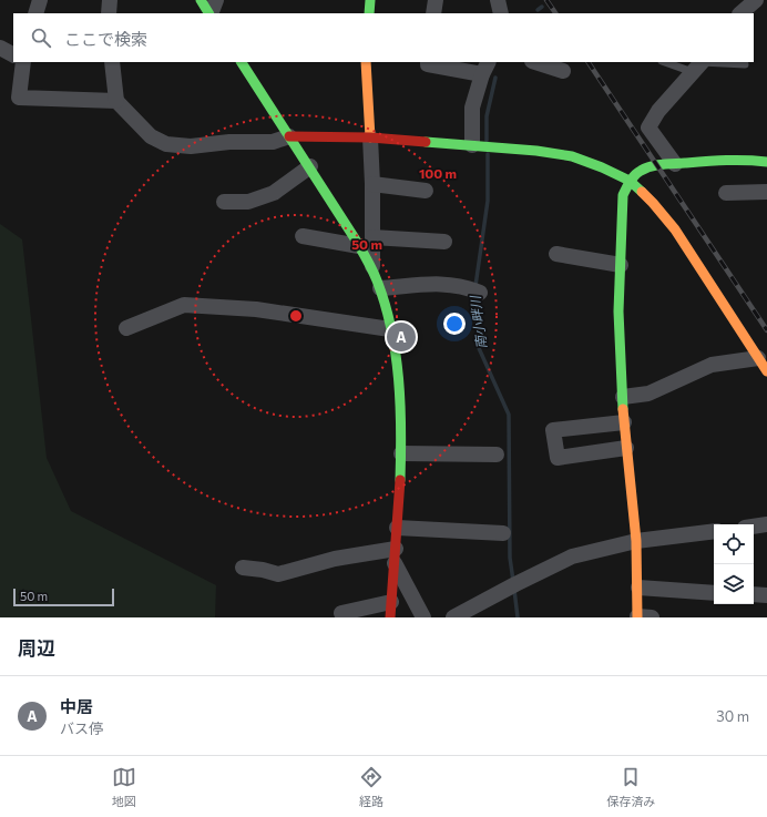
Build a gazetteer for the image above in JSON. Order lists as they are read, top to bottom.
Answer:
{
  "water": ["南小畔川"],
  "scale_bar": "50 m",
  "page": {
    "search": "ここで検索",
    "pins": "A",
    "scale": "50 m",
    "heading": "周辺",
    "list": [
      {
        "mark": "A",
        "name": "中居",
        "note": "バス停",
        "value": "30 m"
      }
    ],
    "nav": ["地図", "経路", "保存済み"]
  },
  "rings": ["100 m", "50 m"]
}
